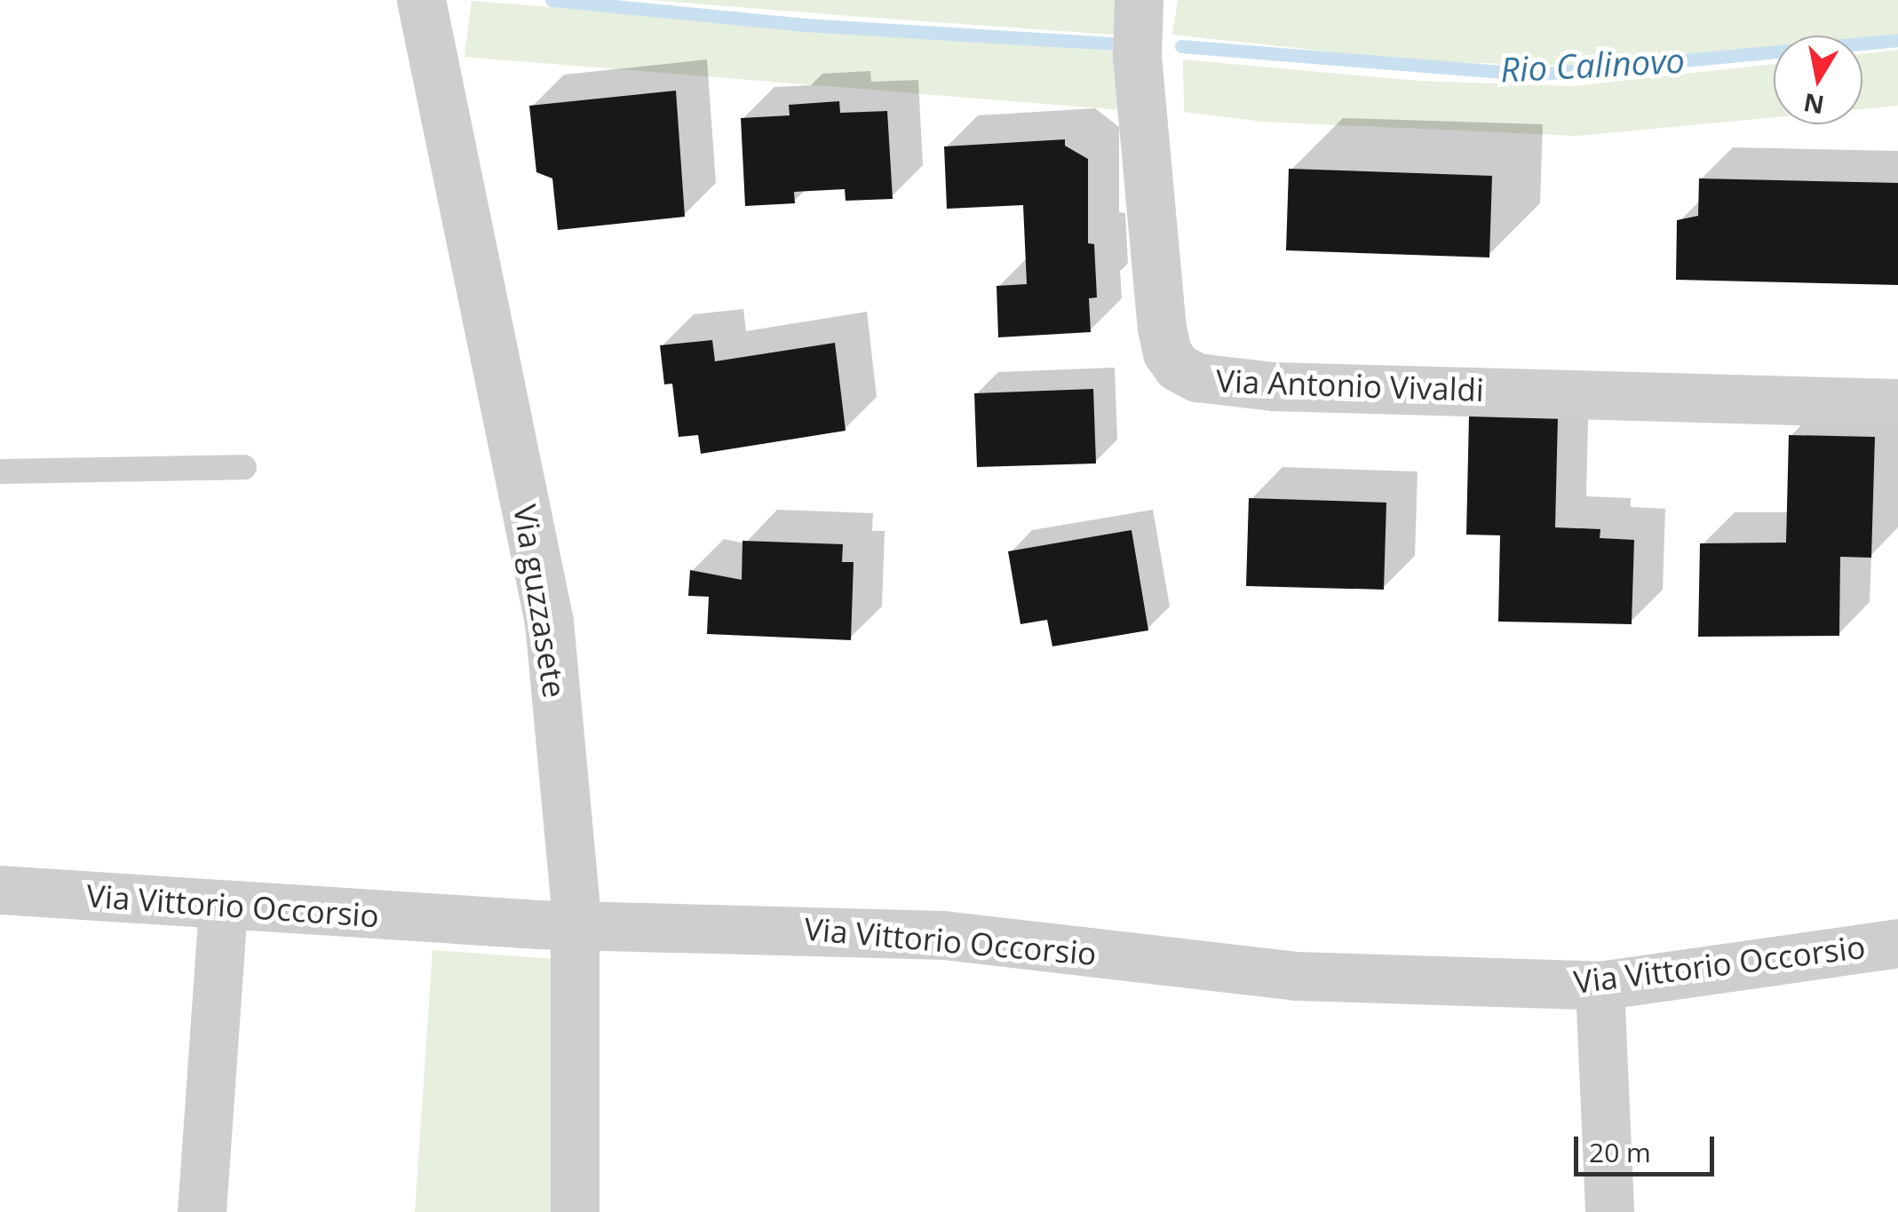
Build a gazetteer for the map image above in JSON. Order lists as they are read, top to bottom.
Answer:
{
  "streets": {
    "street": ["Via Antonio Vivaldi", "Via guzzasete", "Via Vittorio Occorsio"]
  },
  "crossings": [
    ["Via guzzasete", "Via Vittorio Occorsio"]
  ],
  "water": ["Rio Calinovo"],
  "scale_bar": "20 m",
  "north": "bottom"
}
